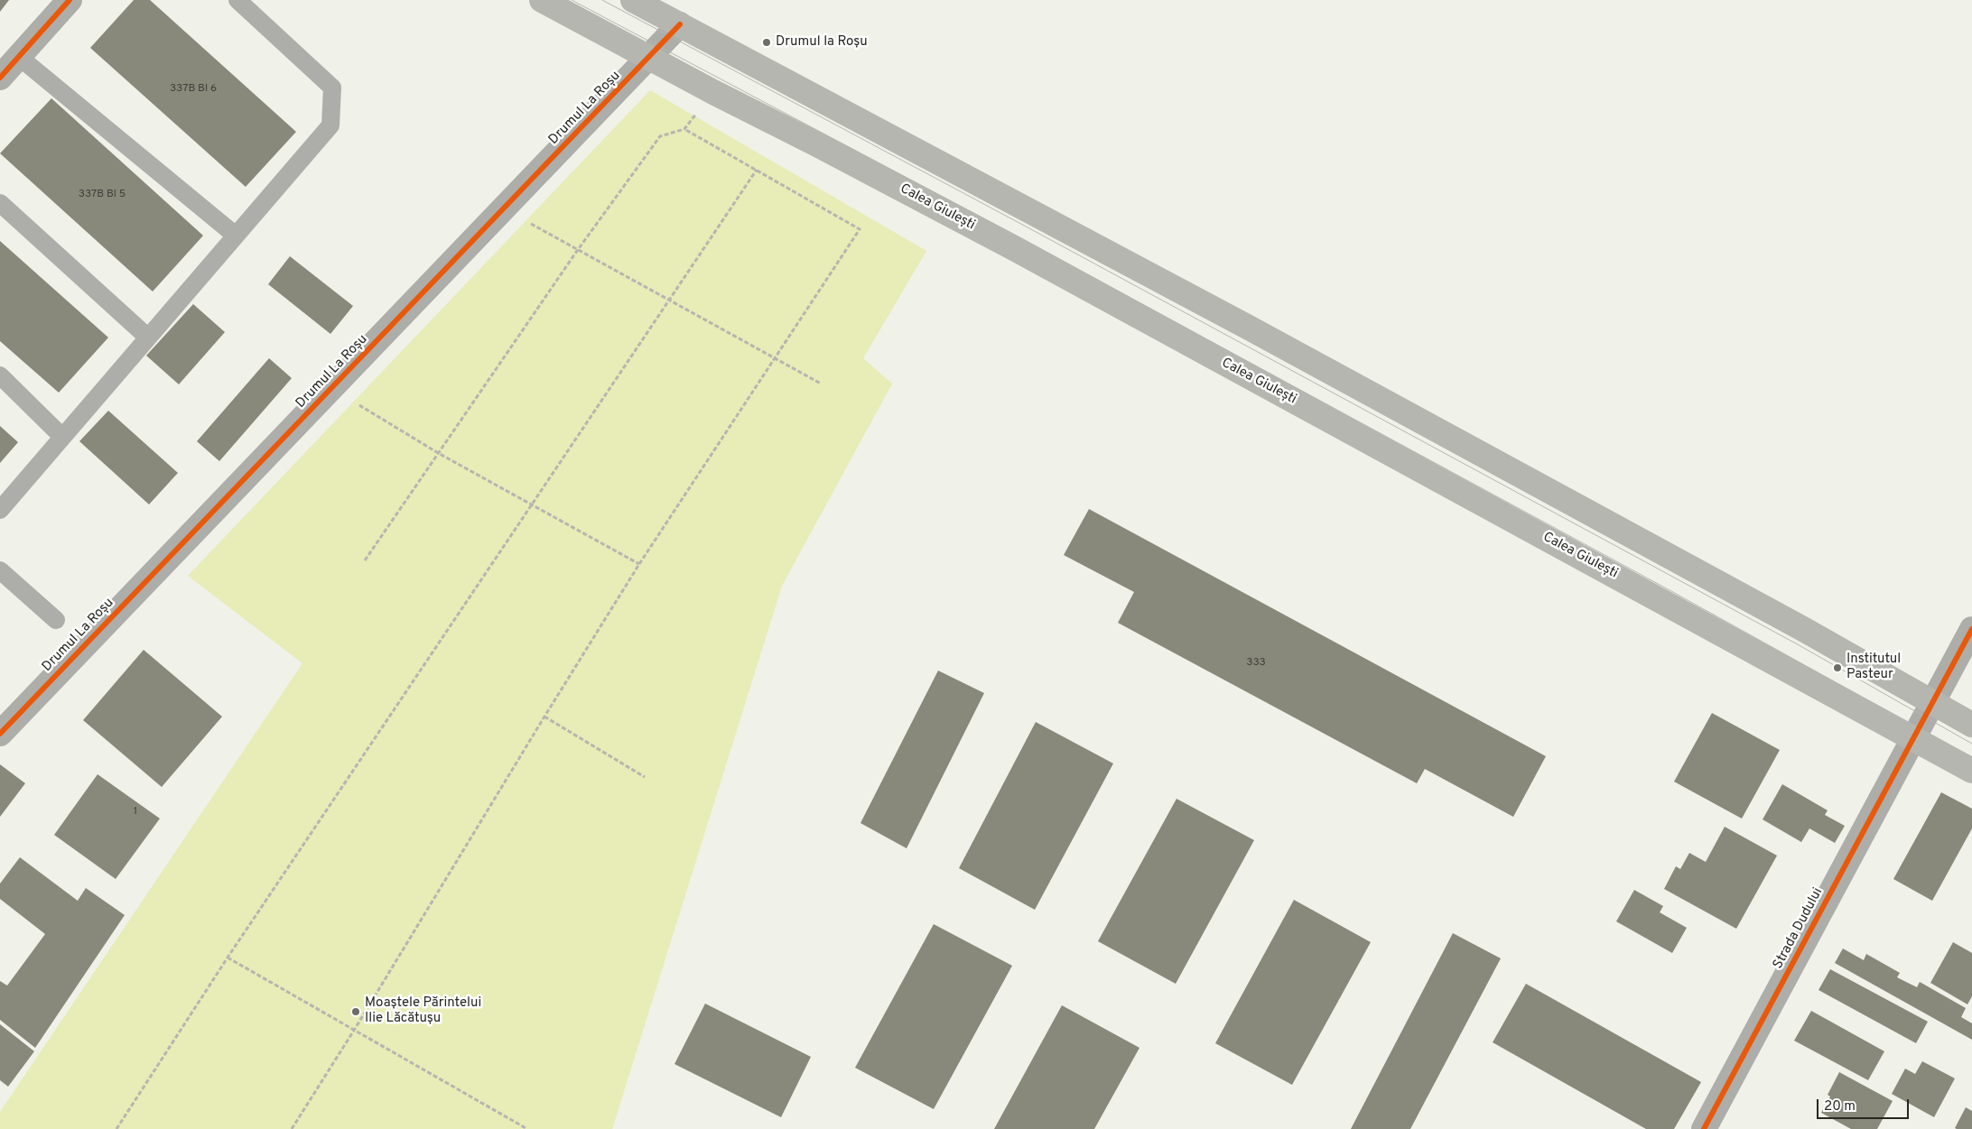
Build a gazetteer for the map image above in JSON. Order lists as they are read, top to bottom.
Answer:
{
  "streets": {
    "main road": ["Calea Giulești"],
    "street": ["Drumul La Roșu", "Strada Dudului"]
  },
  "crossings": [
    ["Drumul La Roșu", "Calea Giulești"],
    ["Calea Giulești", "Strada Dudului"]
  ],
  "places": ["Drumul la Roșu", "Institutul Pasteur", "Moaștele Părintelui Ilie Lăcătușu"],
  "house_numbers": [
    "337B Bl 6",
    "337B Bl 5",
    "333",
    "1"
  ],
  "scale_bar": "20 m"
}
